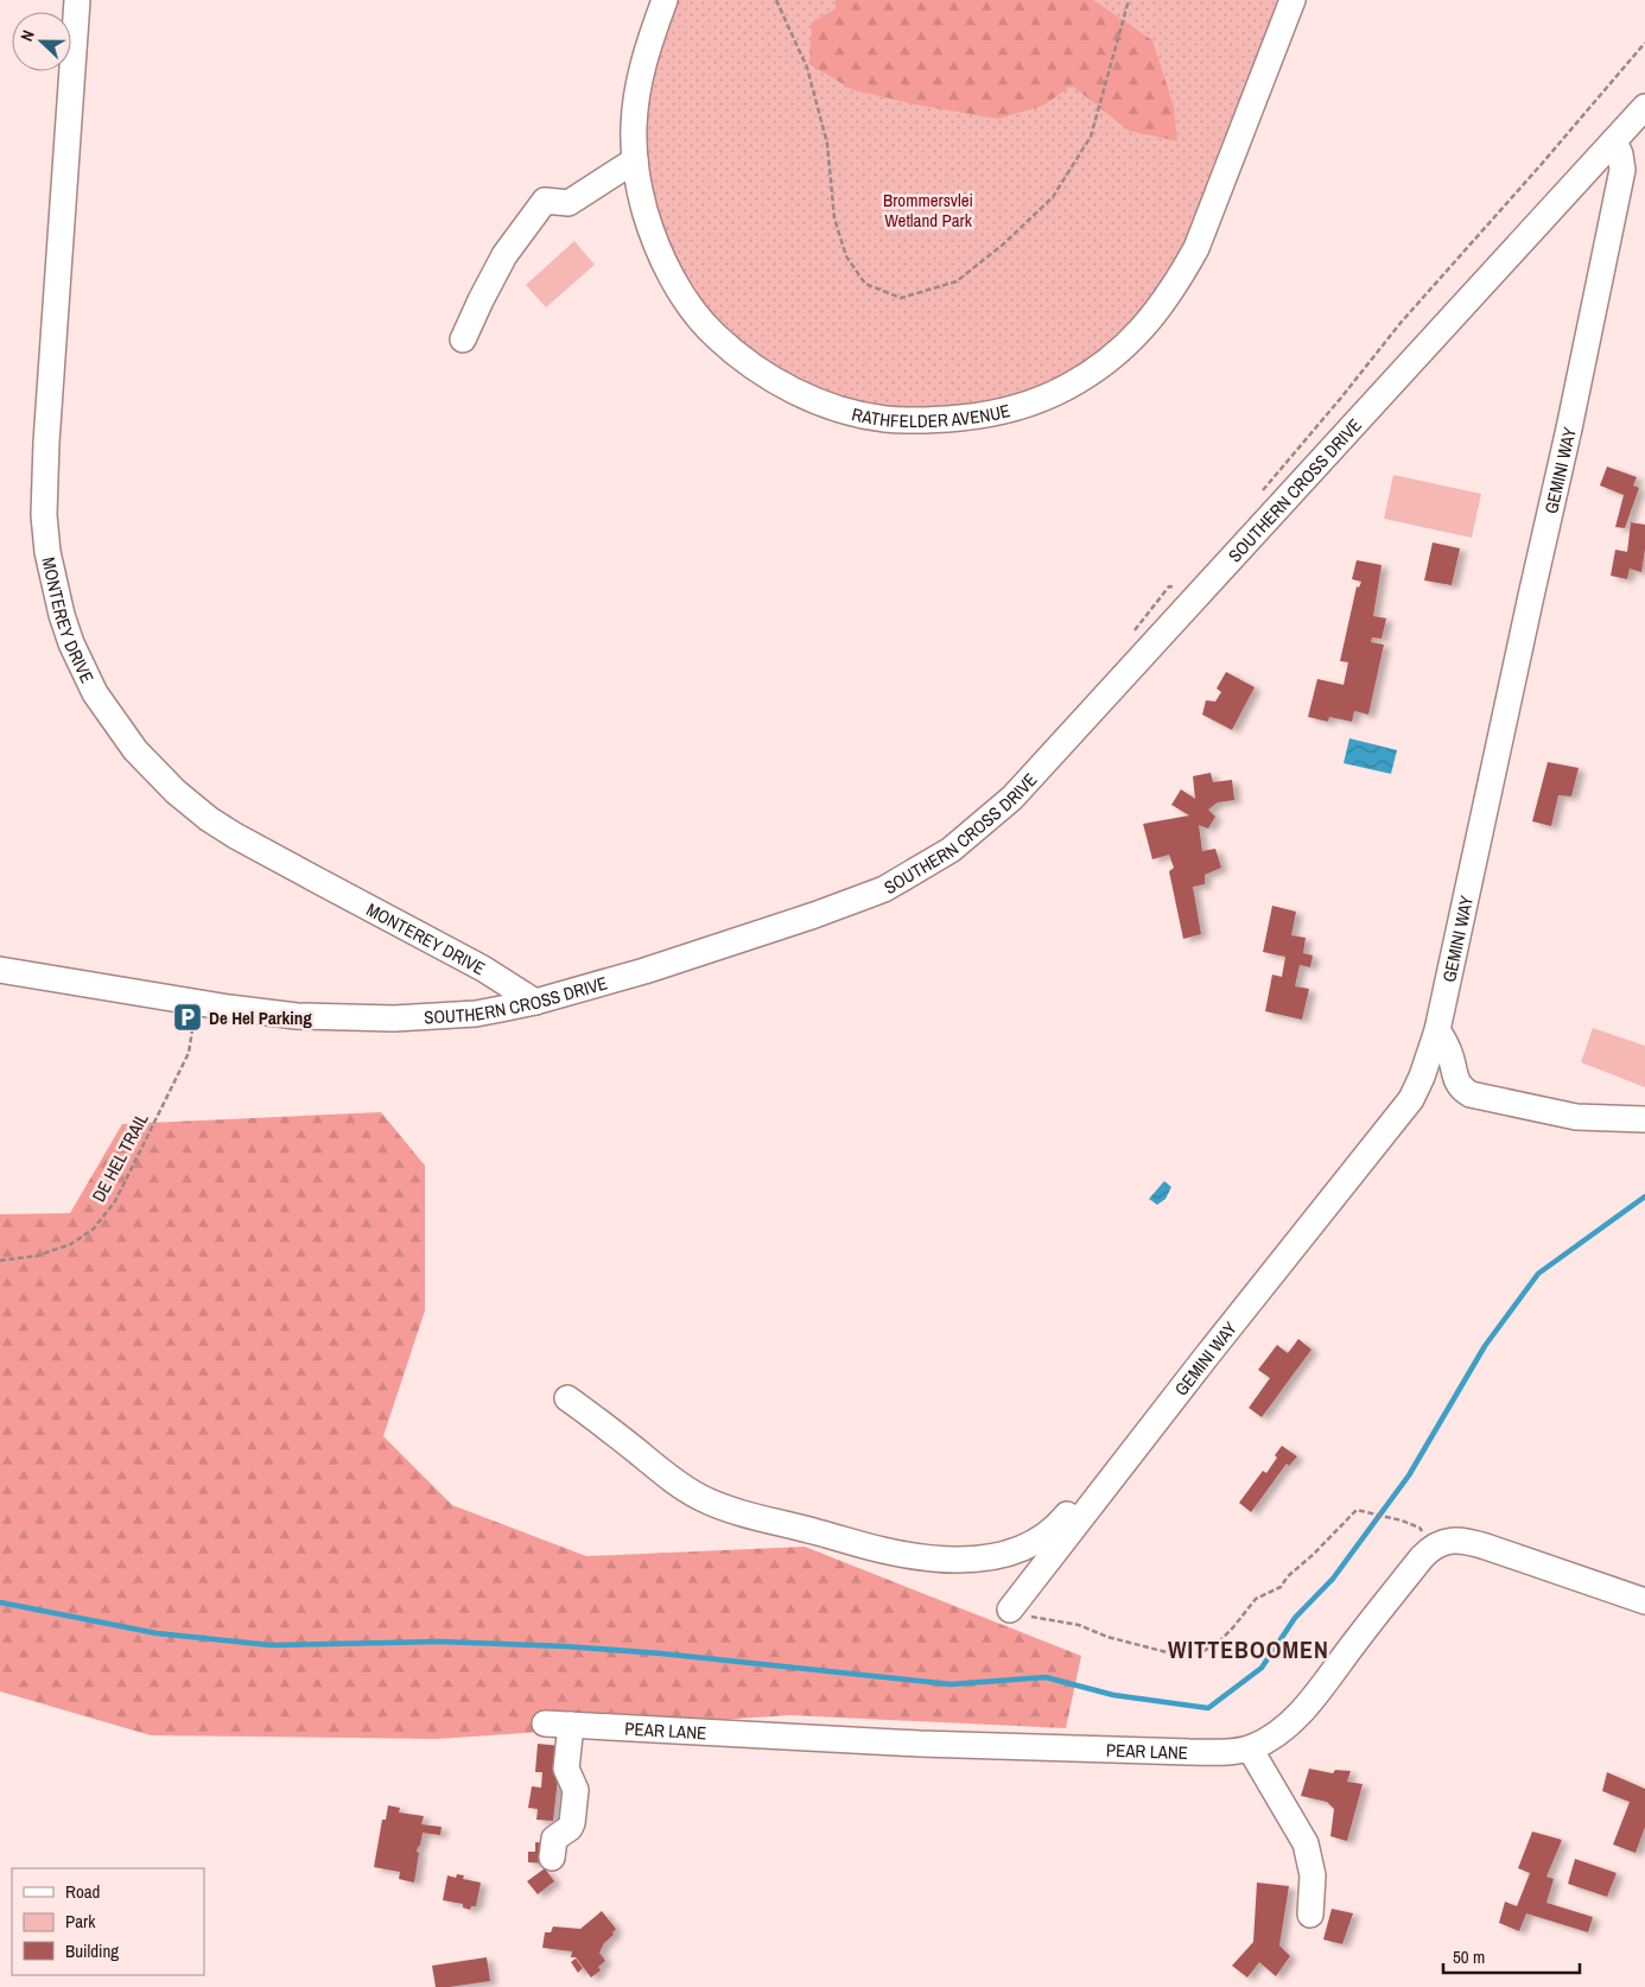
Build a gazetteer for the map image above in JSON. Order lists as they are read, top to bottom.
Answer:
{
  "streets": {
    "street": [
      "RATHFELDER AVENUE",
      "GEMINI WAY",
      "SOUTHERN CROSS DRIVE",
      "MONTEREY DRIVE",
      "PEAR LANE"
    ],
    "path": ["DE HEL TRAIL"]
  },
  "crossings": [
    ["GEMINI WAY", "SOUTHERN CROSS DRIVE"],
    ["SOUTHERN CROSS DRIVE", "MONTEREY DRIVE"],
    ["SOUTHERN CROSS DRIVE", "DE HEL TRAIL"]
  ],
  "districts": ["WITTEBOOMEN"],
  "parks": ["Brommersvlei Wetland Park"],
  "places": {
    "parking": ["De Hel Parking"]
  },
  "legend": ["Road", "Park", "Building"],
  "scale_bar": "50 m",
  "north": "left"
}
